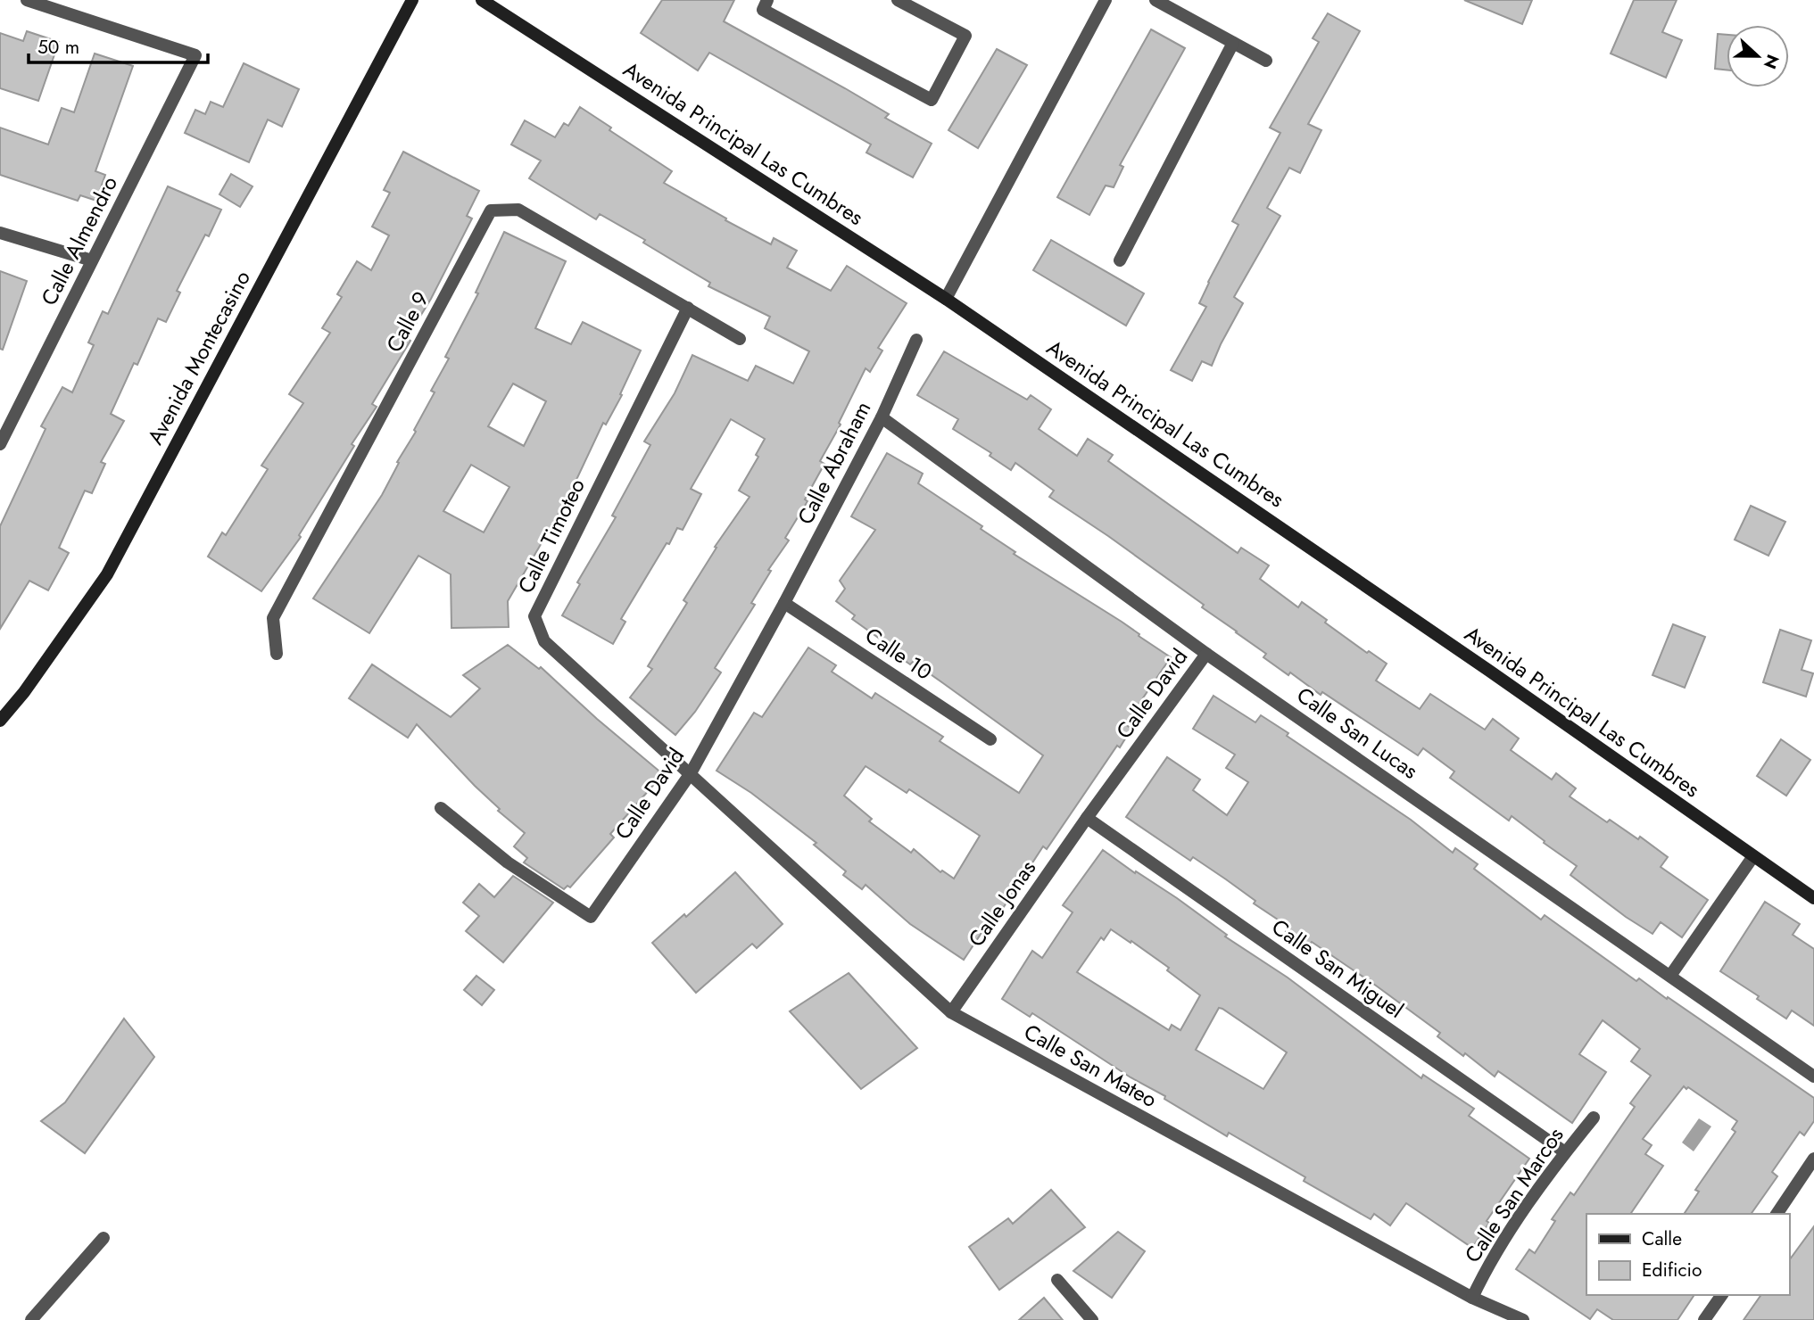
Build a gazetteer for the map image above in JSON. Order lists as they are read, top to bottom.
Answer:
{
  "streets": {
    "street": [
      "Avenida Principal Las Cumbres",
      "Calle Almendro",
      "Calle 9",
      "Avenida Montecasino",
      "Calle Abraham",
      "Calle Timoteo",
      "Calle 10",
      "Calle David",
      "Calle San Lucas",
      "Calle Jonas",
      "Calle San Miguel",
      "Calle San Mateo",
      "Calle San Marcos"
    ]
  },
  "crossings": [
    ["Calle 9", "Calle Timoteo"],
    ["Calle Abraham", "Calle 10"],
    ["Calle Abraham", "Calle David"],
    ["Calle Abraham", "Calle San Lucas"],
    ["Calle Timoteo", "Calle David"],
    ["Calle Timoteo", "Calle San Mateo"],
    ["Calle 10", "Calle David"],
    ["Calle David", "Calle San Lucas"],
    ["Calle David", "Calle Jonas"],
    ["Calle David", "Calle San Miguel"],
    ["Calle David", "Calle San Mateo"],
    ["Calle Jonas", "Calle San Miguel"],
    ["Calle Jonas", "Calle San Mateo"],
    ["Calle San Miguel", "Calle San Marcos"],
    ["Calle San Mateo", "Calle San Marcos"]
  ],
  "legend": ["Calle", "Edificio"],
  "scale_bar": "50 m",
  "north": "right"
}
